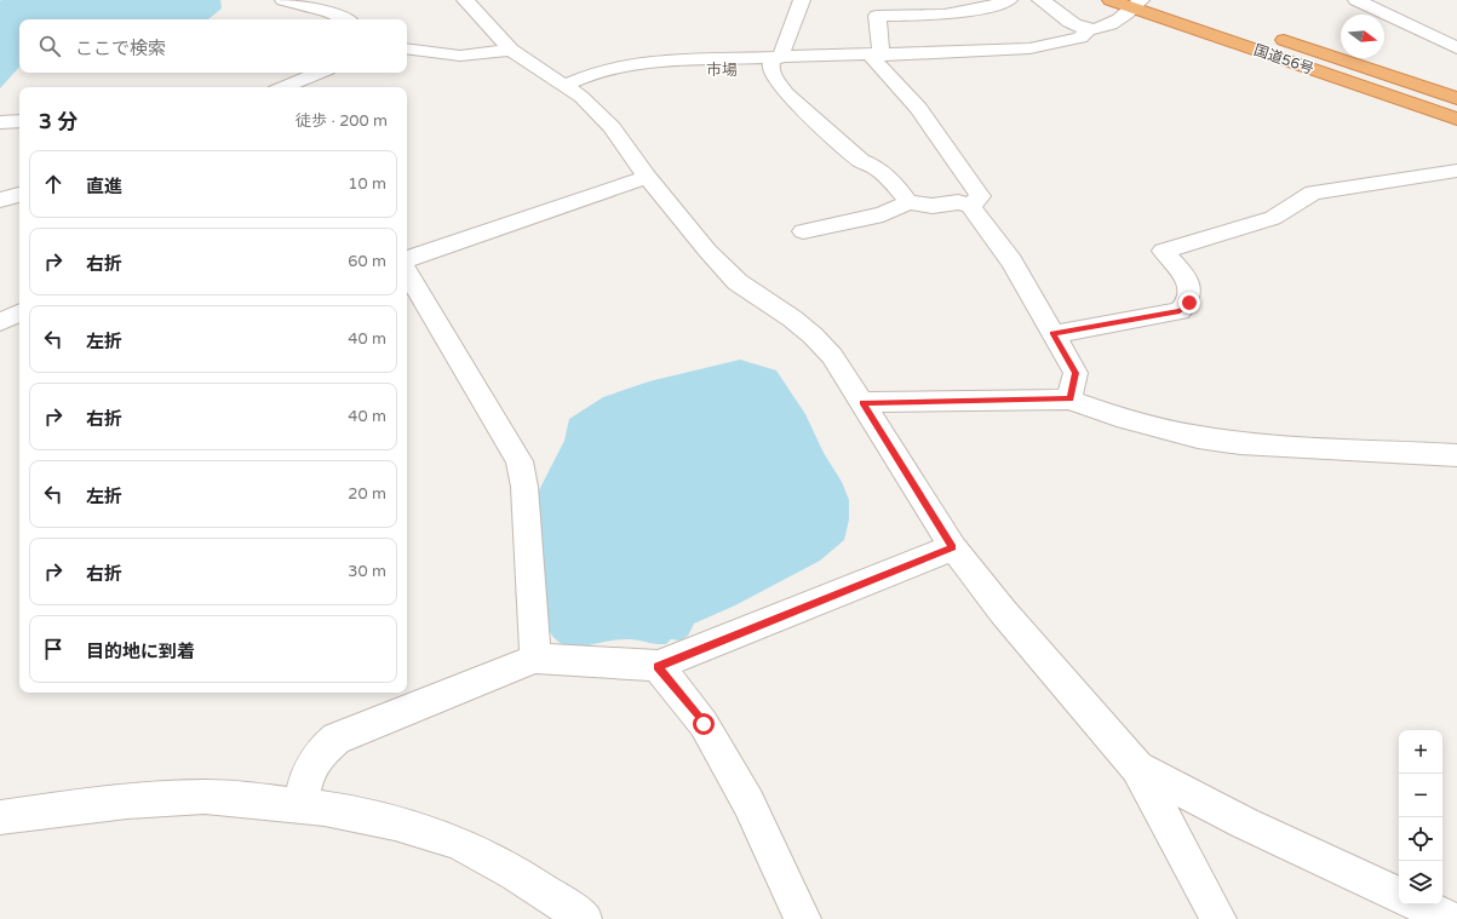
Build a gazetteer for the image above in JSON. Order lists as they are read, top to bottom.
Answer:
{
  "streets": {
    "highway": ["国道56号"]
  },
  "districts": ["市場"],
  "north": "right",
  "page": {
    "search": "ここで検索",
    "heading": ["3 分", "徒歩 · 200 m"],
    "list": [
      ["直進", "10 m"],
      ["右折", "60 m"],
      ["左折", "40 m"],
      ["右折", "40 m"],
      ["左折", "20 m"],
      ["右折", "30 m"],
      "目的地に到着"
    ],
    "map_buttons": ["+", "−"]
  }
}
